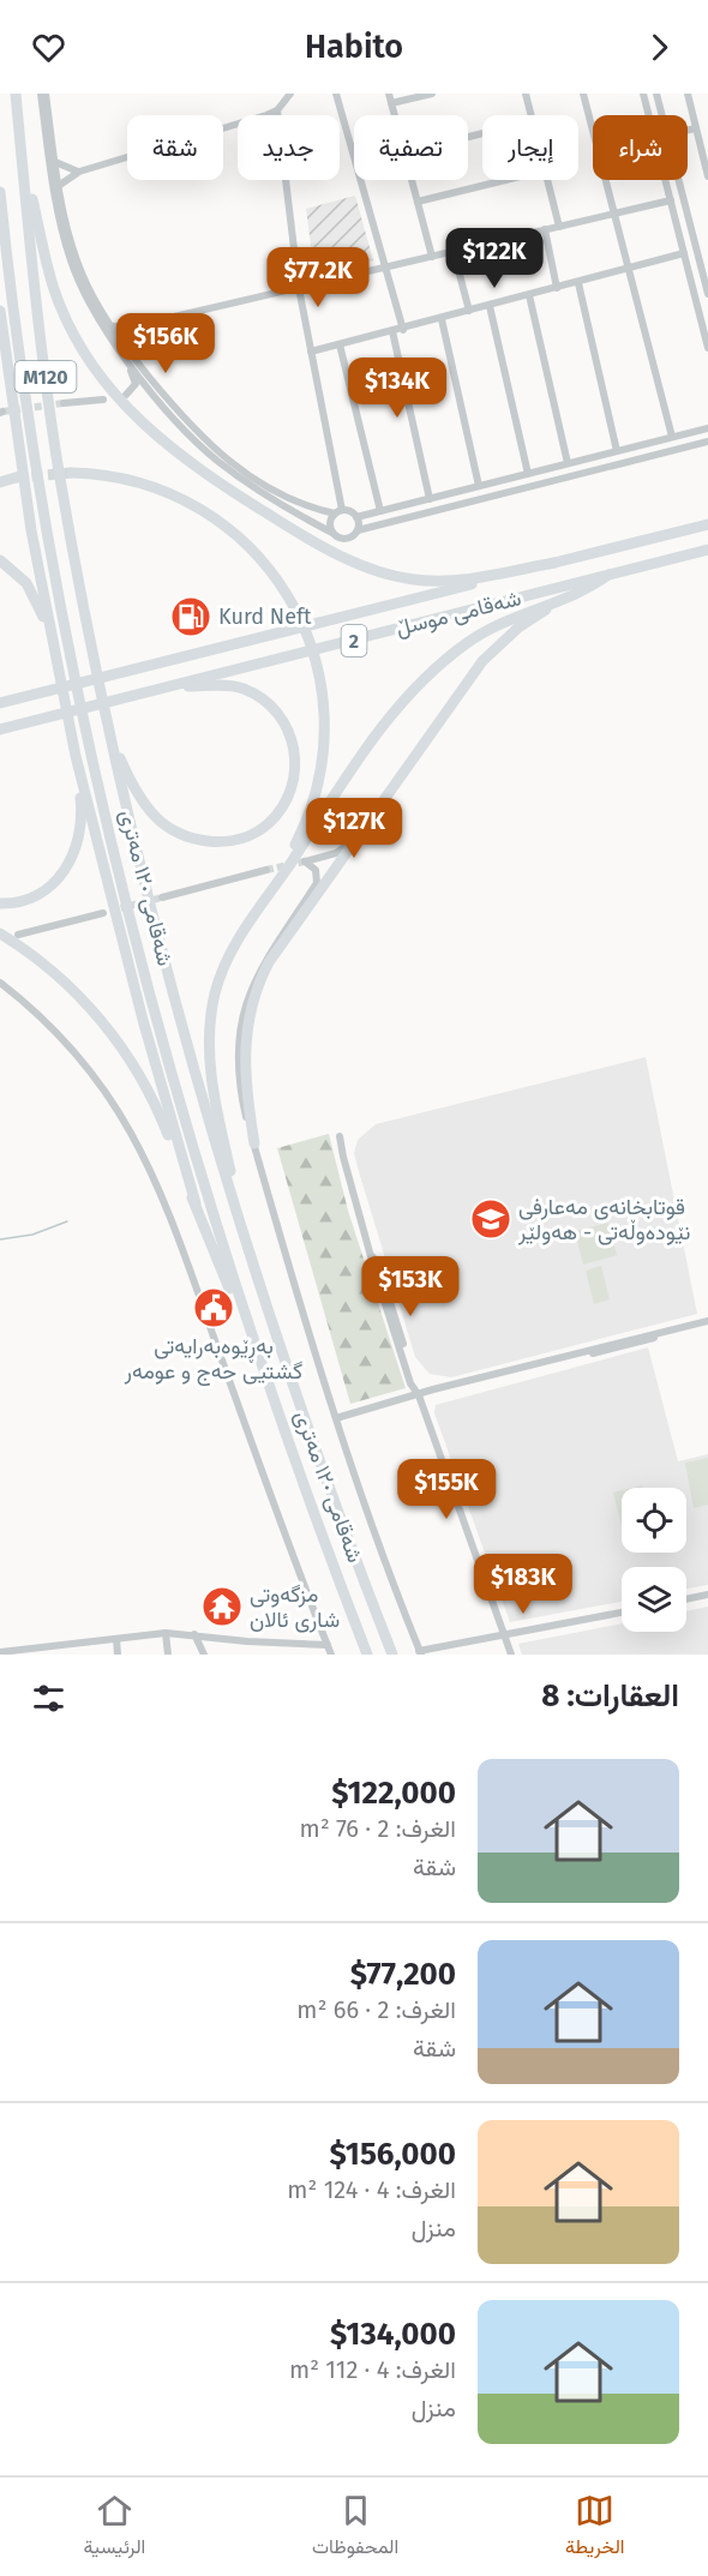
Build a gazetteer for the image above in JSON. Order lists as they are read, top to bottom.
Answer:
{
  "streets": {
    "highway": [
      "M120",
      "شەقامی موسڵ",
      "2",
      "شەقامی ١٢٠ مەتری"
    ]
  },
  "places": {
    "fuel station": ["Kurd Neft"],
    "school or university": ["قوتابخانەی مەعارفی نێودەوڵەتی - هەولێر"],
    "public building": ["بەڕێوەبەرایەتی گشتیی حەج و عومەر"],
    "temple": ["مزگەوتی شاری ئالان"]
  },
  "page": {
    "header": "Habito",
    "chip": [
      "شراء",
      "إيجار",
      "تصفية",
      "جديد",
      "شقة"
    ],
    "price": [
      "$122K",
      "$77.2K",
      "$156K",
      "$134K",
      "$127K",
      "$153K",
      "$155K",
      "$183K"
    ],
    "heading": "العقارات: 8",
    "list": [
      {
        "name": "$122,000",
        "note": "الغرف: 2 · 76 m² · شقة"
      },
      {
        "name": "$77,200",
        "note": "الغرف: 2 · 66 m² · شقة"
      },
      {
        "name": "$156,000",
        "note": "الغرف: 4 · 124 m² · منزل"
      },
      {
        "name": "$134,000",
        "note": "الغرف: 4 · 112 m² · منزل"
      }
    ],
    "tabs": ["الخريطة", "المحفوظات", "الرئيسية"]
  }
}
